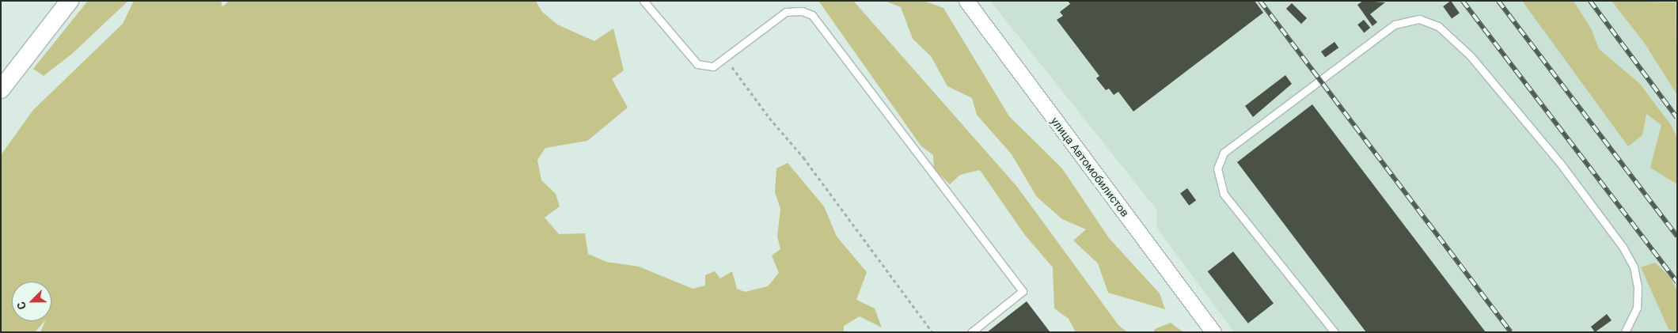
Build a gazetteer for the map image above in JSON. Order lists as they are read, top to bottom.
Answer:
{
  "streets": {
    "street": ["улица Автомобилистов"]
  },
  "north": "bottom left"
}
